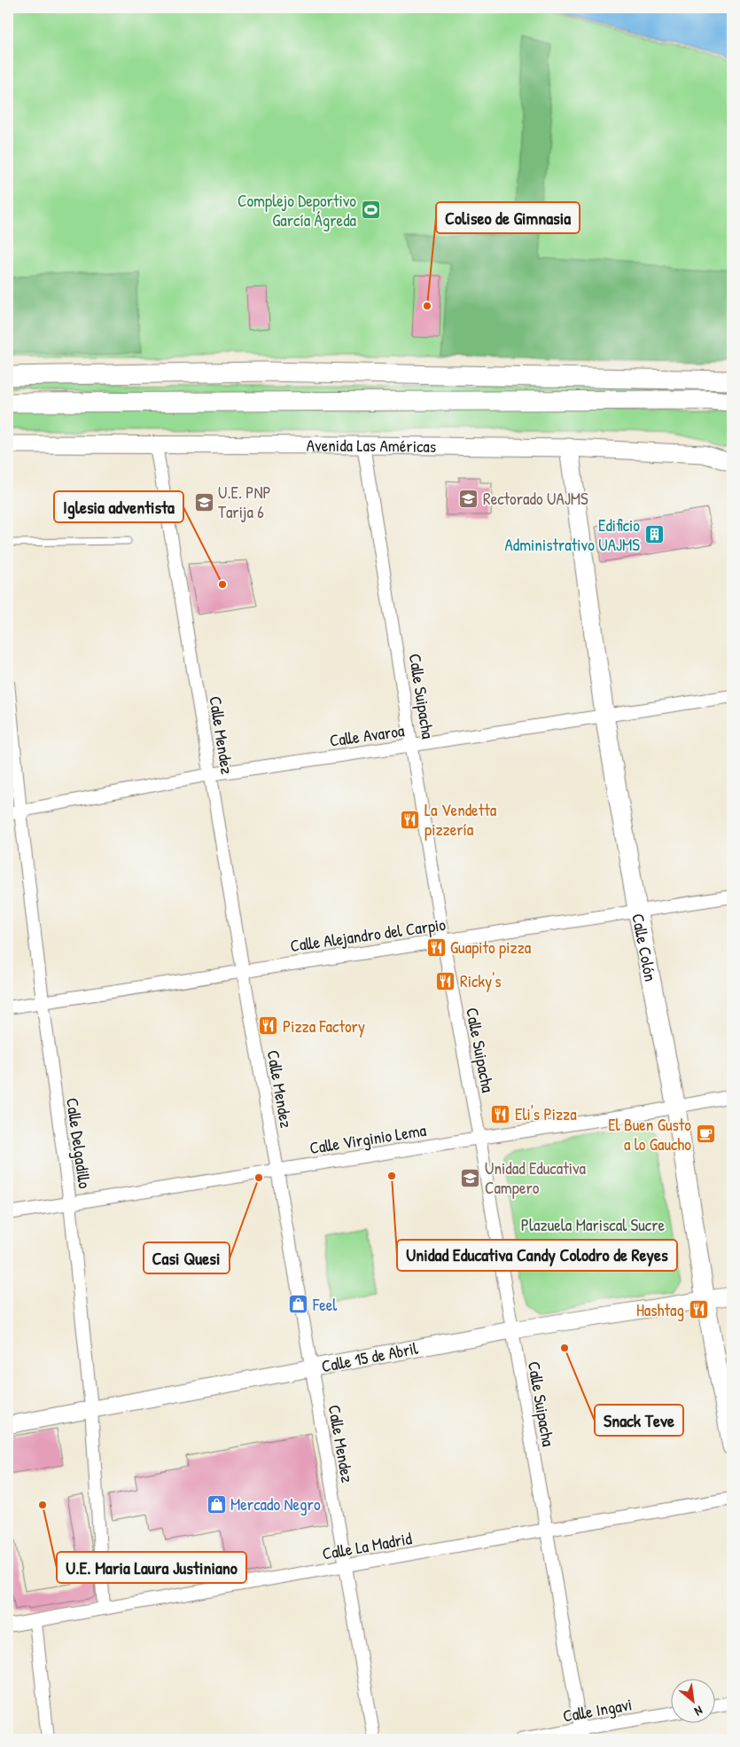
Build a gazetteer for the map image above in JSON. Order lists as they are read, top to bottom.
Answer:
{
  "streets": {
    "main road": ["Calle Colón"],
    "street": [
      "Avenida Las Américas",
      "Calle Suipacha",
      "Calle Mendez",
      "Calle Avaroa",
      "Calle Alejandro del Carpio",
      "Calle Virginio Lema",
      "Calle Delgadillo",
      "Calle 15 de Abril",
      "Calle La Madrid",
      "Calle Ingavi"
    ]
  },
  "crossings": [
    ["Avenida Las Américas", "Calle Suipacha"],
    ["Avenida Las Américas", "Calle Mendez"],
    ["Avenida Las Américas", "Calle Colón"],
    ["Calle Suipacha", "Calle Avaroa"],
    ["Calle Suipacha", "Calle Alejandro del Carpio"],
    ["Calle Suipacha", "Calle Virginio Lema"],
    ["Calle Suipacha", "Calle 15 de Abril"],
    ["Calle Suipacha", "Calle La Madrid"],
    ["Calle Suipacha", "Calle Ingavi"],
    ["Calle Mendez", "Calle Avaroa"],
    ["Calle Mendez", "Calle Alejandro del Carpio"],
    ["Calle Mendez", "Calle Virginio Lema"],
    ["Calle Mendez", "Calle 15 de Abril"],
    ["Calle Mendez", "Calle La Madrid"],
    ["Calle Avaroa", "Calle Colón"],
    ["Calle Avaroa", "Calle Delgadillo"],
    ["Calle Alejandro del Carpio", "Calle Colón"],
    ["Calle Alejandro del Carpio", "Calle Delgadillo"],
    ["Calle Colón", "Calle Virginio Lema"],
    ["Calle Colón", "Calle 15 de Abril"],
    ["Calle Virginio Lema", "Calle Delgadillo"],
    ["Calle Delgadillo", "Calle 15 de Abril"],
    ["Calle Delgadillo", "Calle La Madrid"]
  ],
  "parks": ["Plazuela Mariscal Sucre"],
  "places": {
    "sports": ["Complejo Deportivo García Ágreda"],
    "other": [
      "Coliseo de Gimnasia",
      "Iglesia adventista",
      "Unidad Educativa Candy Colodro de Reyes",
      "Casi Quesi",
      "Snack Teve",
      "U.E. Maria Laura Justiniano"
    ],
    "school or university": ["Rectorado UAJMS", "U.E. PNP Tarija 6", "Unidad Educativa Campero"],
    "building": ["Edificio Administrativo UAJMS"],
    "restaurant": [
      "La Vendetta pizzería",
      "Guapito pizza",
      "Ricky's",
      "Pizza Factory",
      "Eli's Pizza",
      "Hashtag"
    ],
    "cafe": ["El Buen Gusto a lo Gaucho"],
    "shop": ["Feel", "Mercado Negro"]
  },
  "north": "bottom right"
}
